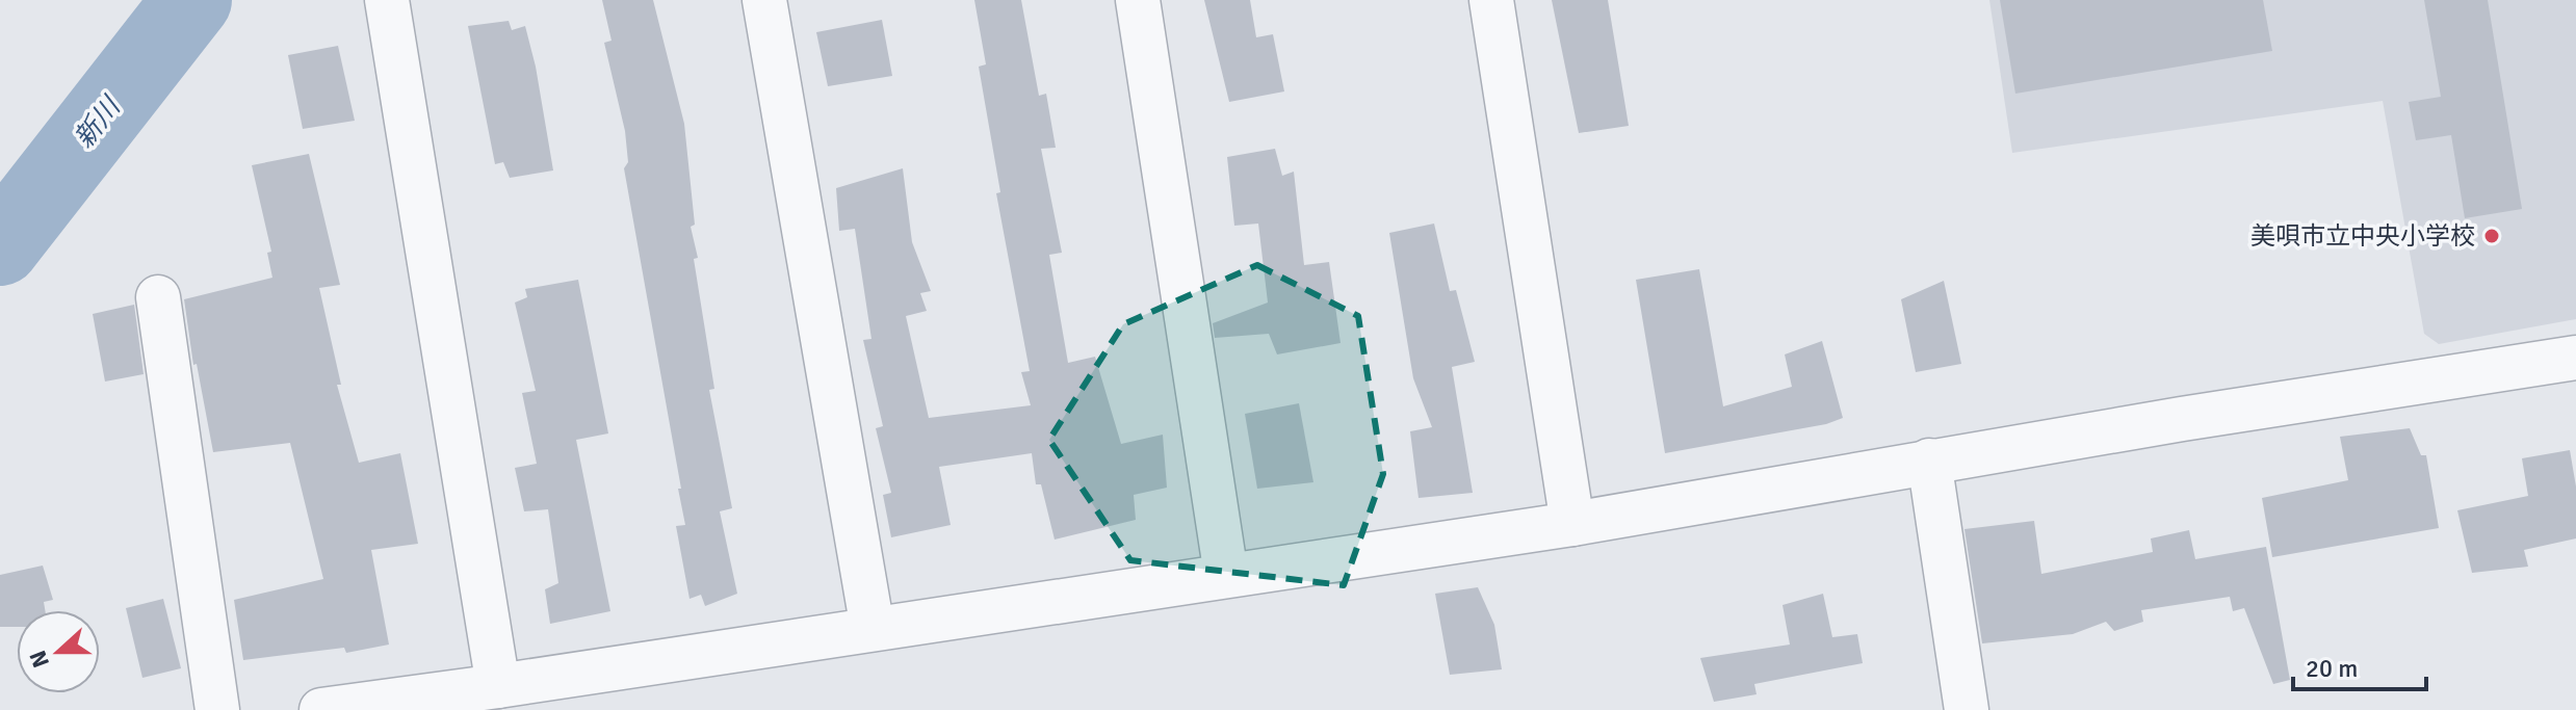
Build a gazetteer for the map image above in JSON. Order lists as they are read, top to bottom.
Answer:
{
  "water": ["新川"],
  "places": ["美唄市立中央小学校"],
  "scale_bar": "20 m",
  "north": "left"
}
